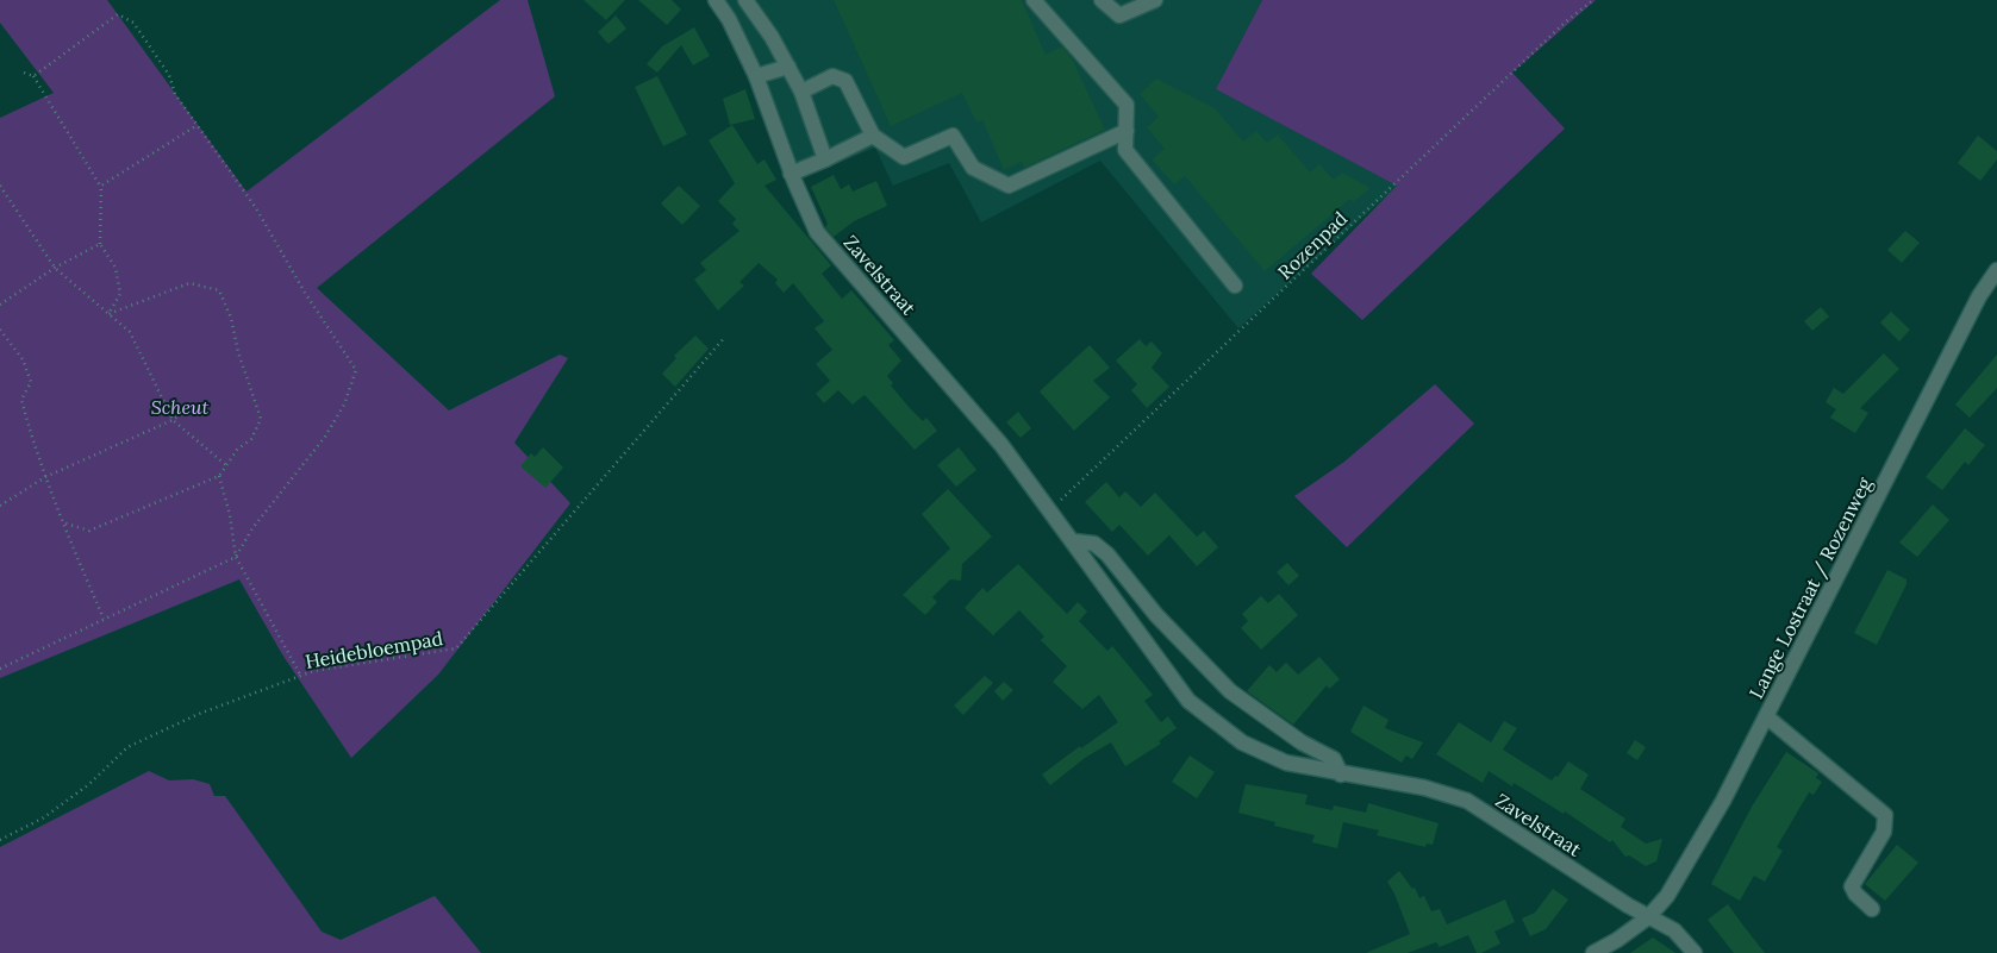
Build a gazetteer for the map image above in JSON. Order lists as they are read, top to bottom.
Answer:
{
  "streets": {
    "street": ["Zavelstraat", "Lange Lostraat / Rozenweg"],
    "path": ["Rozenpad", "Heidebloempad"]
  },
  "crossings": [
    ["Rozenpad", "Zavelstraat"],
    ["Zavelstraat", "Lange Lostraat / Rozenweg"]
  ],
  "parks": ["Scheut"]
}
